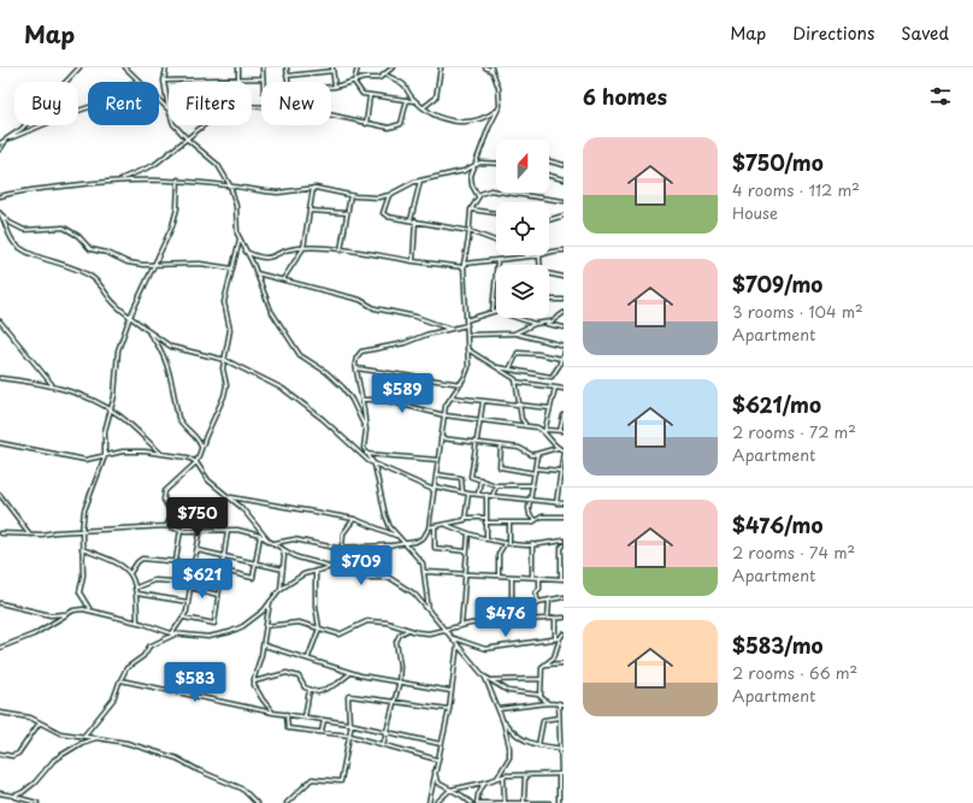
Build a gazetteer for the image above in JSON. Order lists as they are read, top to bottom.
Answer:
{
  "north": "top",
  "page": {
    "header": "Map",
    "nav": ["Map", "Directions", "Saved"],
    "heading": "6 homes",
    "chip": [
      "Buy",
      "Rent",
      "Filters",
      "New"
    ],
    "list": [
      {
        "name": "$750/mo",
        "note": "4 rooms · 112 m² · House"
      },
      {
        "name": "$709/mo",
        "note": "3 rooms · 104 m² · Apartment"
      },
      {
        "name": "$621/mo",
        "note": "2 rooms · 72 m² · Apartment"
      },
      {
        "name": "$476/mo",
        "note": "2 rooms · 74 m² · Apartment"
      },
      {
        "name": "$583/mo",
        "note": "2 rooms · 66 m² · Apartment"
      }
    ],
    "price": [
      "$589",
      "$750",
      "$709",
      "$621",
      "$476",
      "$583"
    ]
  }
}
